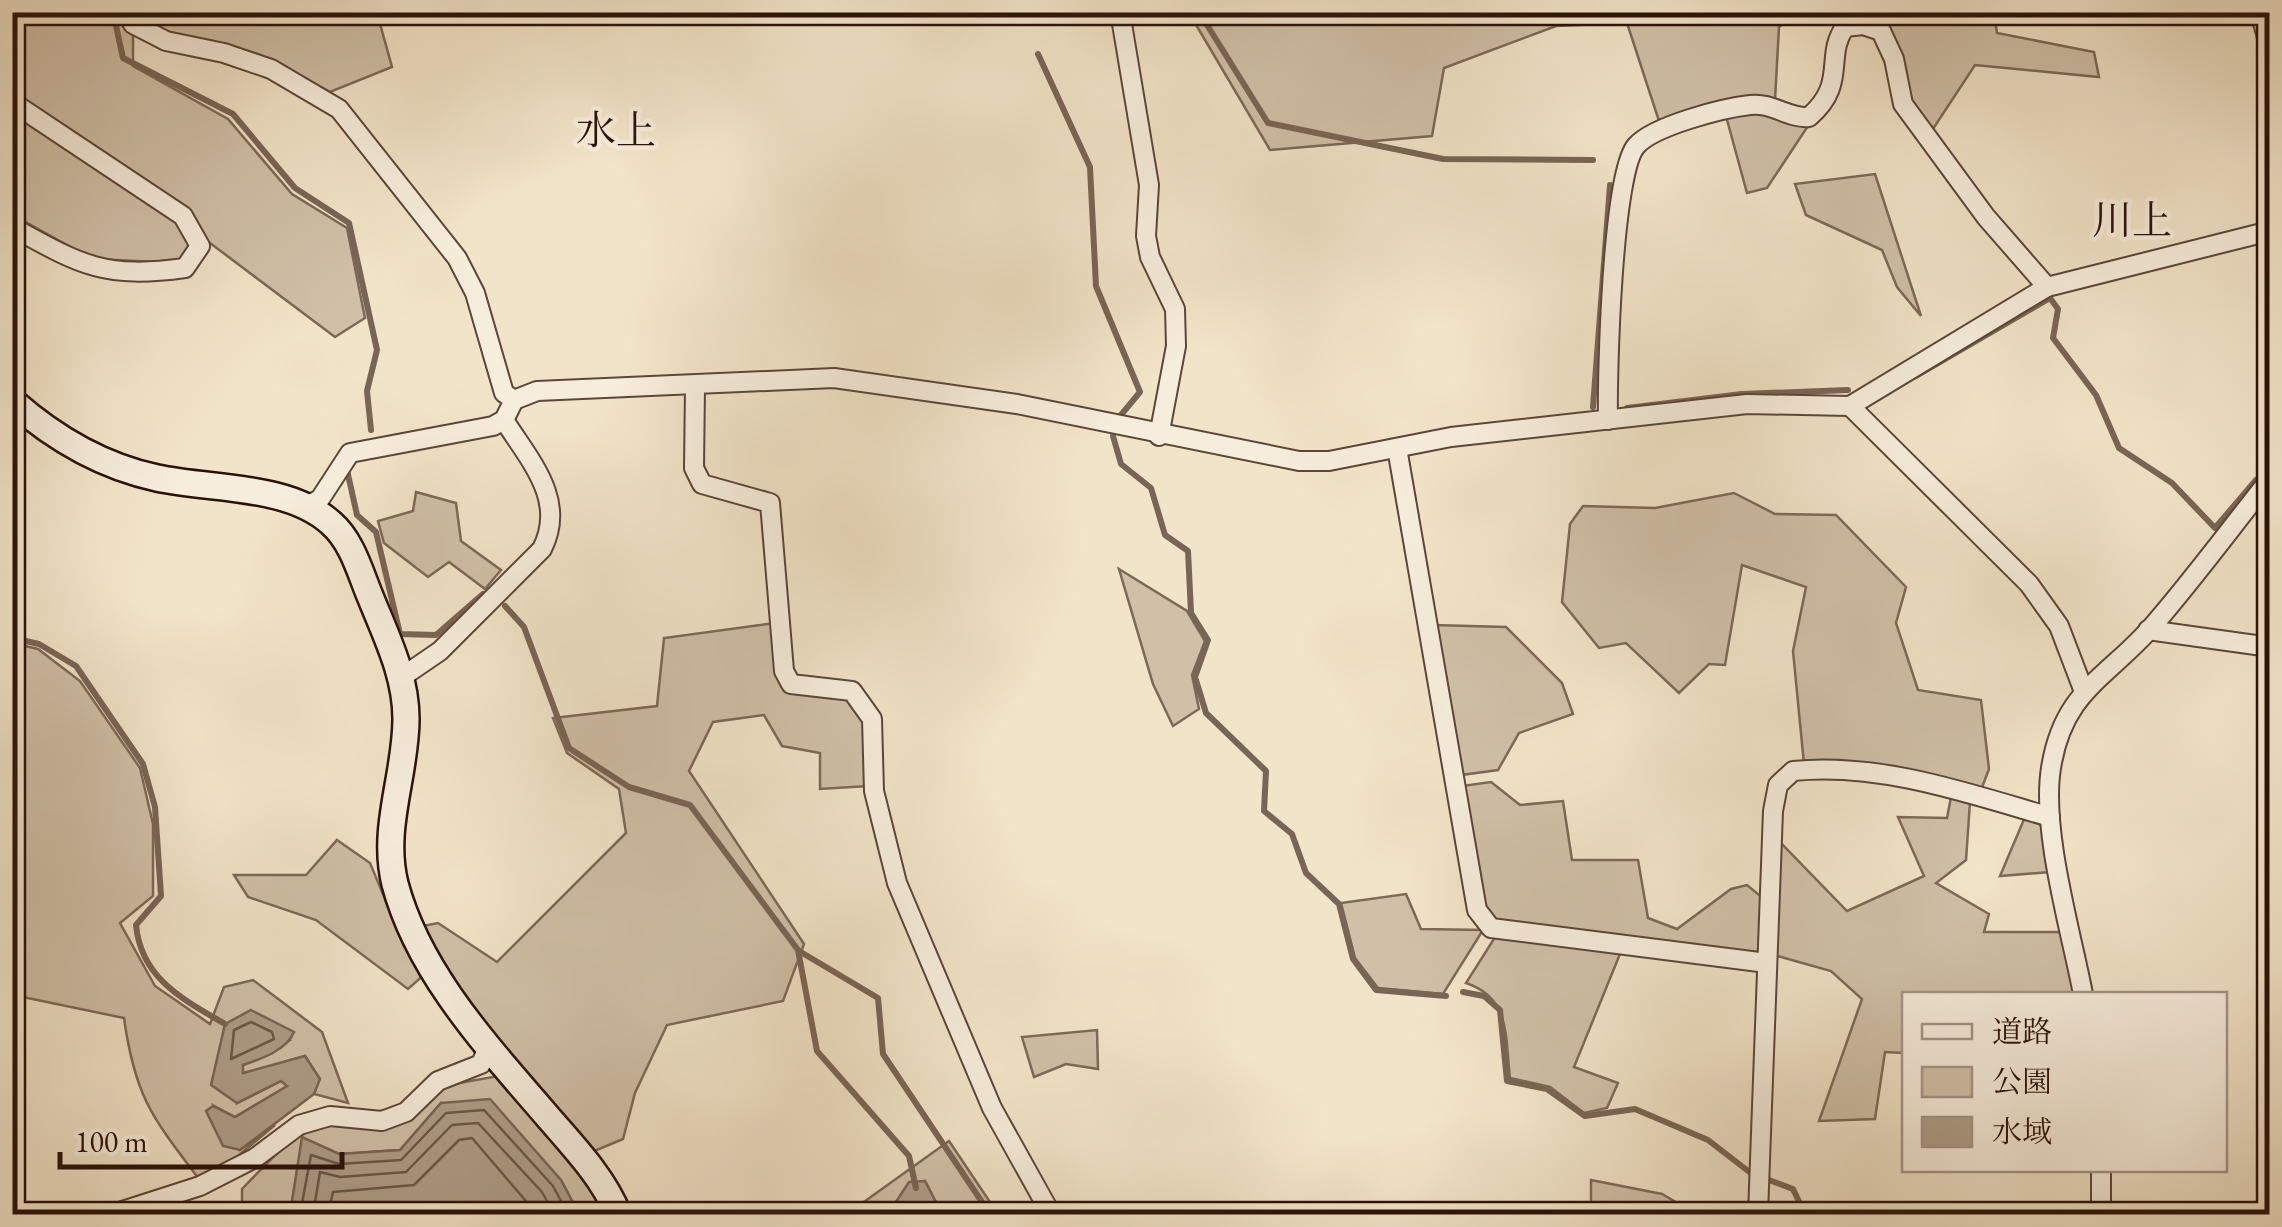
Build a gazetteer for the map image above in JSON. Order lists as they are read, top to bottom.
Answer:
{
  "districts": ["水上", "川上"],
  "legend": ["道路", "公園", "水域"],
  "scale_bar": "100 m"
}
